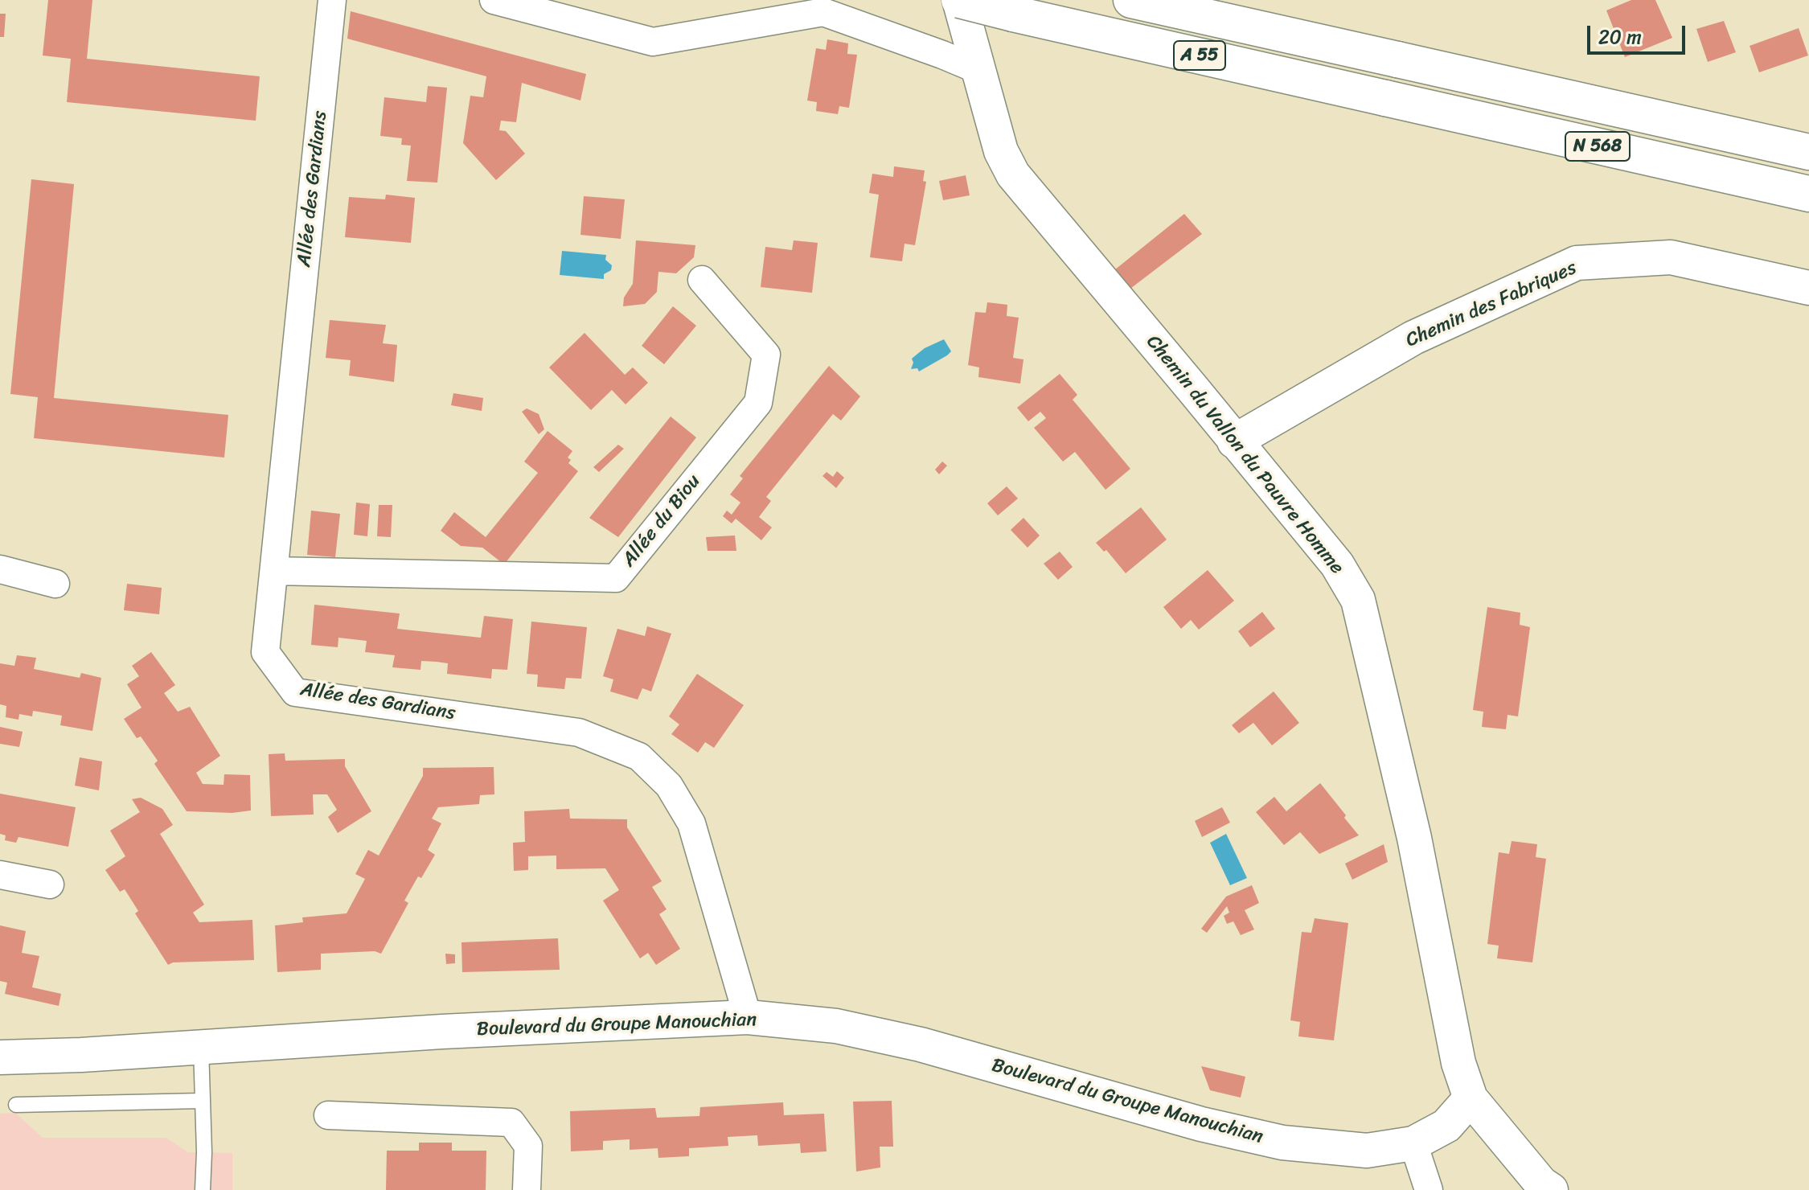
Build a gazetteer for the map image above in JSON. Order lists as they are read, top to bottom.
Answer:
{
  "streets": {
    "highway": ["A 55", "N 568"],
    "street": [
      "Allée des Gardians",
      "Chemin des Fabriques",
      "Chemin du Vallon du Pauvre Homme",
      "Allée du Biou",
      "Boulevard du Groupe Manouchian"
    ]
  },
  "crossings": [
    ["A 55", "N 568"],
    ["A 55", "Chemin du Vallon du Pauvre Homme"],
    ["Allée des Gardians", "Allée du Biou"],
    ["Allée des Gardians", "Boulevard du Groupe Manouchian"],
    ["Chemin des Fabriques", "Chemin du Vallon du Pauvre Homme"],
    ["Chemin du Vallon du Pauvre Homme", "Boulevard du Groupe Manouchian"]
  ],
  "scale_bar": "20 m"
}
